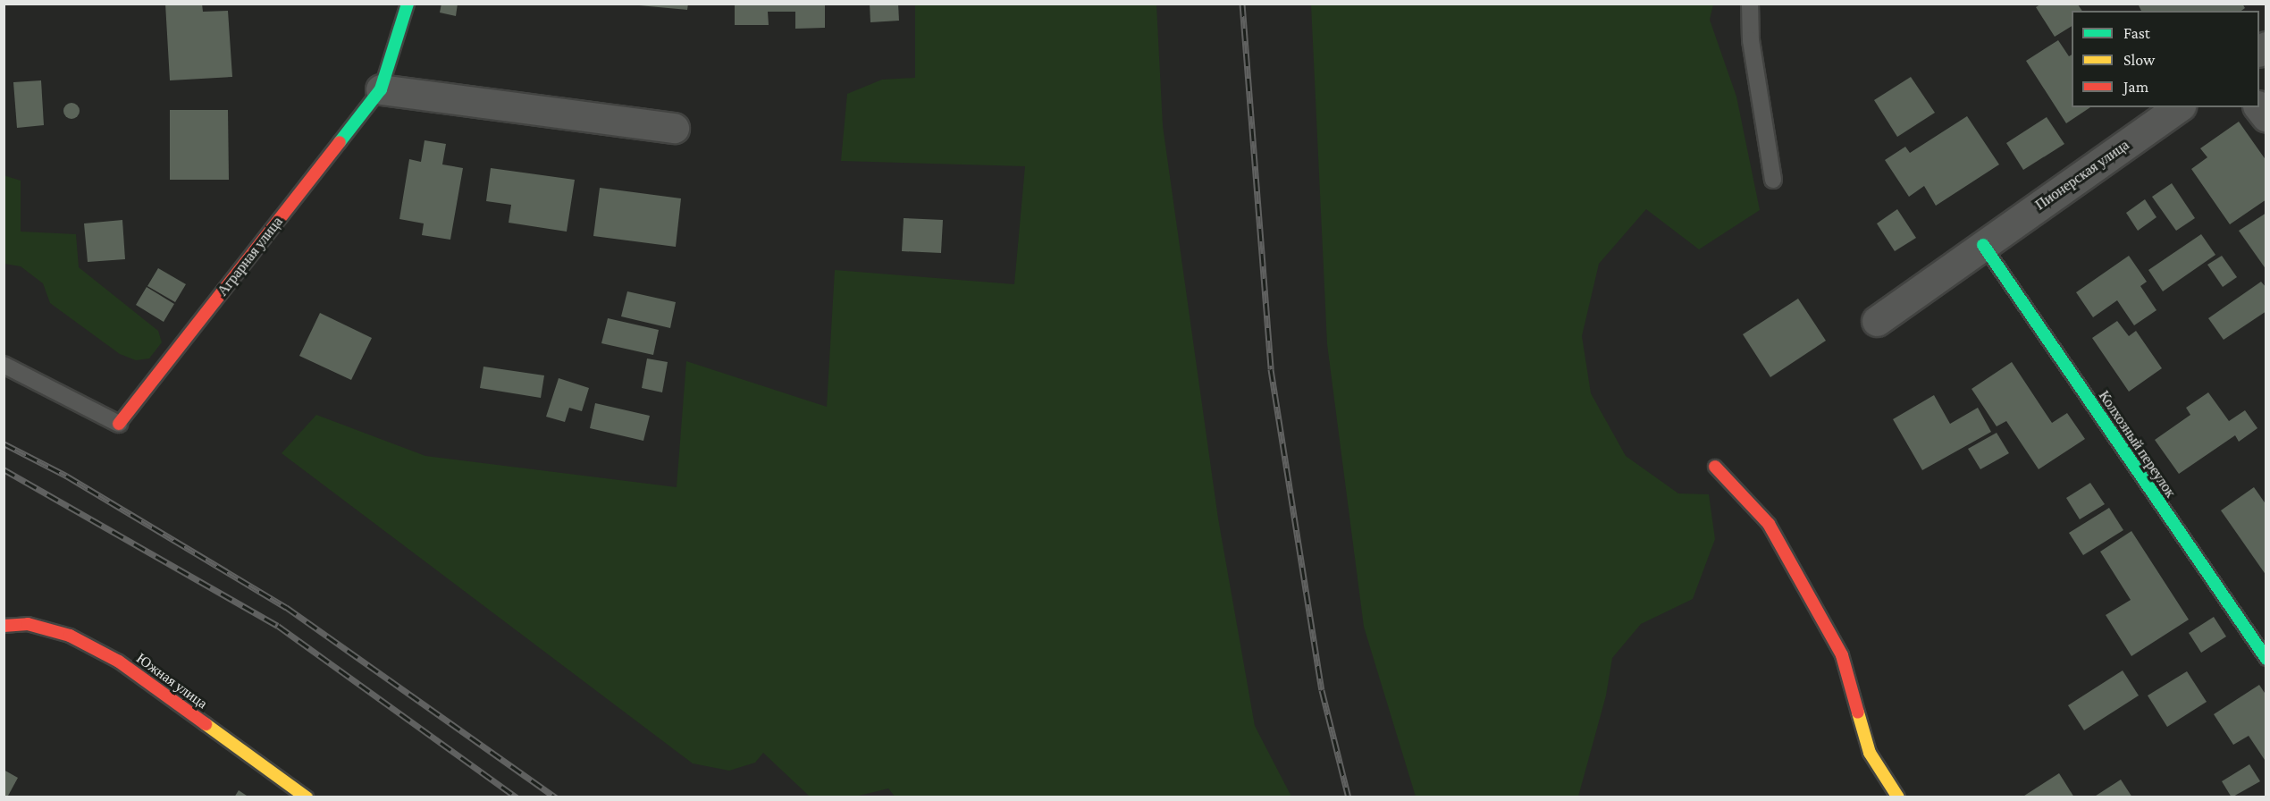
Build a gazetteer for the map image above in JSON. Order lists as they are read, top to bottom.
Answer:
{
  "streets": {
    "street": [
      "Пионерская улица",
      "Аграрная улица",
      "Колхозный переулок",
      "Южная улица"
    ]
  },
  "crossings": [
    ["Пионерская улица", "Колхозный переулок"]
  ],
  "legend": ["Fast", "Slow", "Jam"]
}
